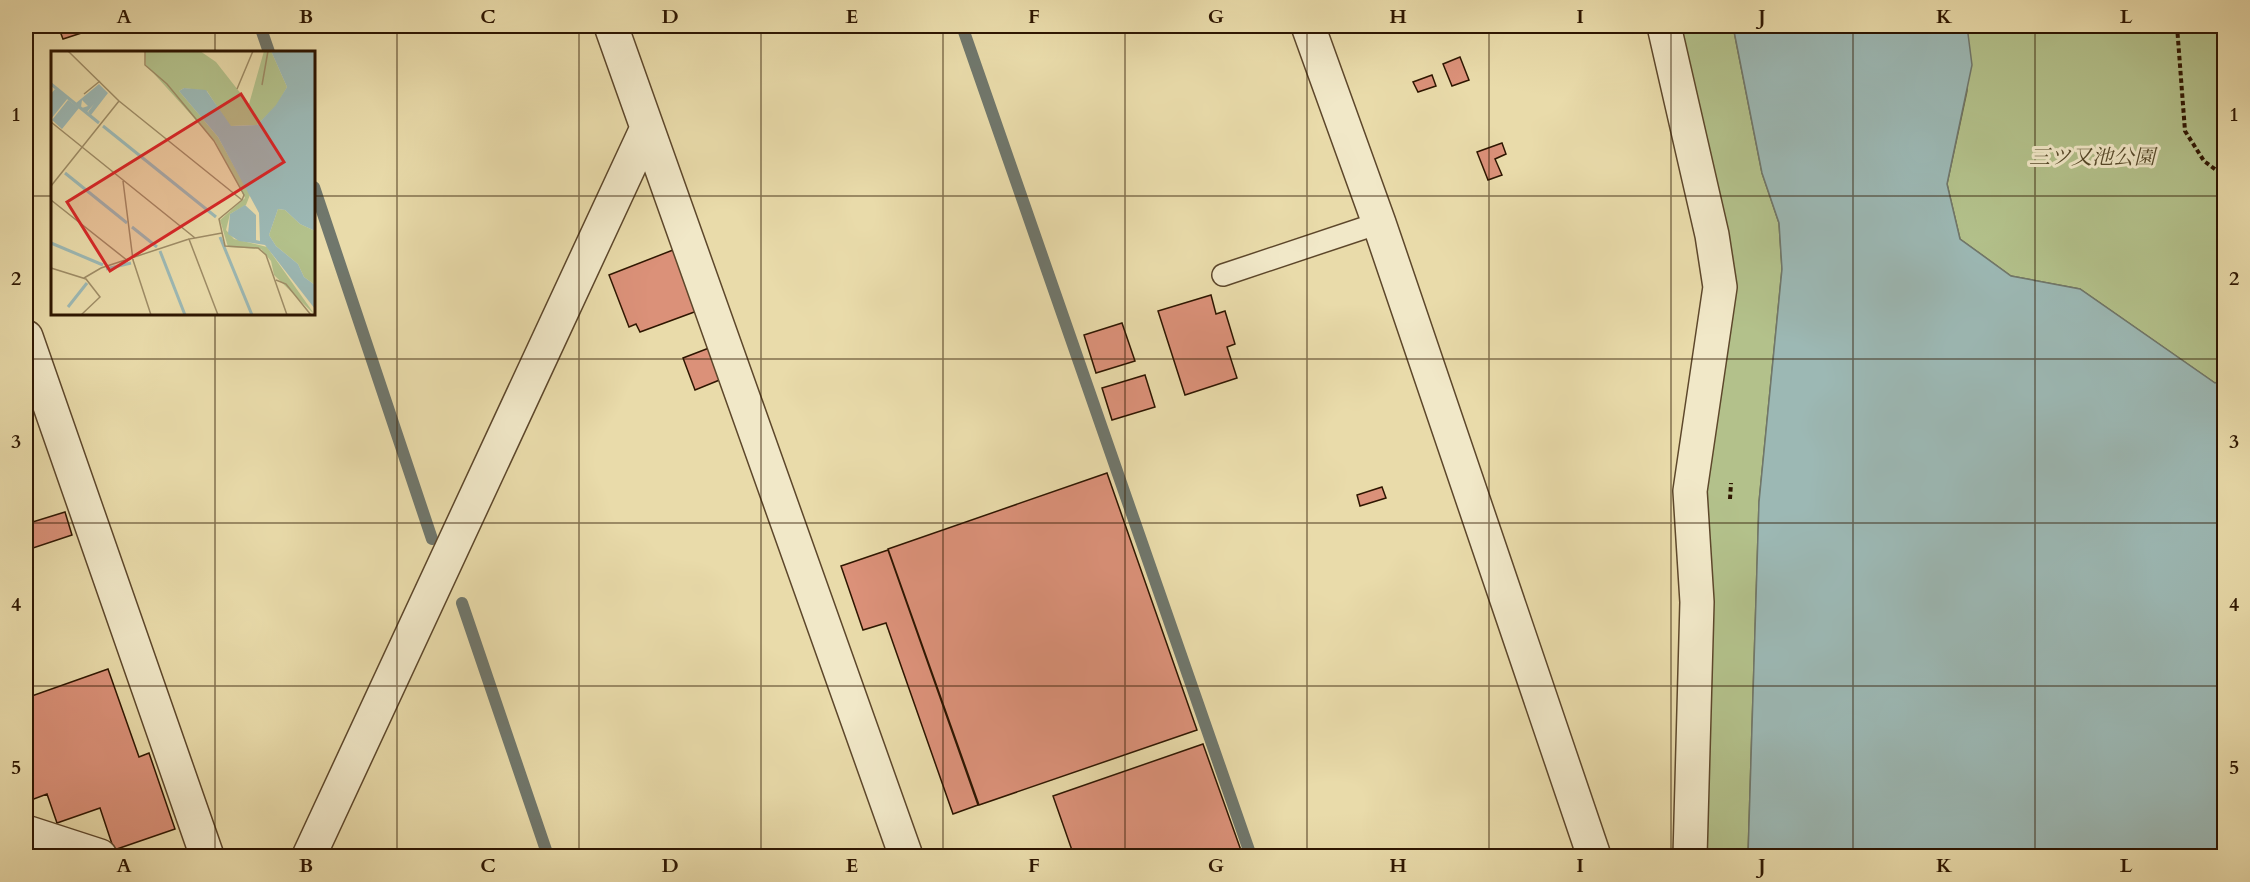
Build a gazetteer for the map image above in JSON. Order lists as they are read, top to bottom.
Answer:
{
  "parks": ["三ツ又池公園"],
  "grid": {
    "columns": [
      "A",
      "B",
      "C",
      "D",
      "E",
      "F",
      "G",
      "H",
      "I",
      "J",
      "K",
      "L"
    ],
    "rows": [
      "1",
      "2",
      "3",
      "4",
      "5"
    ]
  }
}
